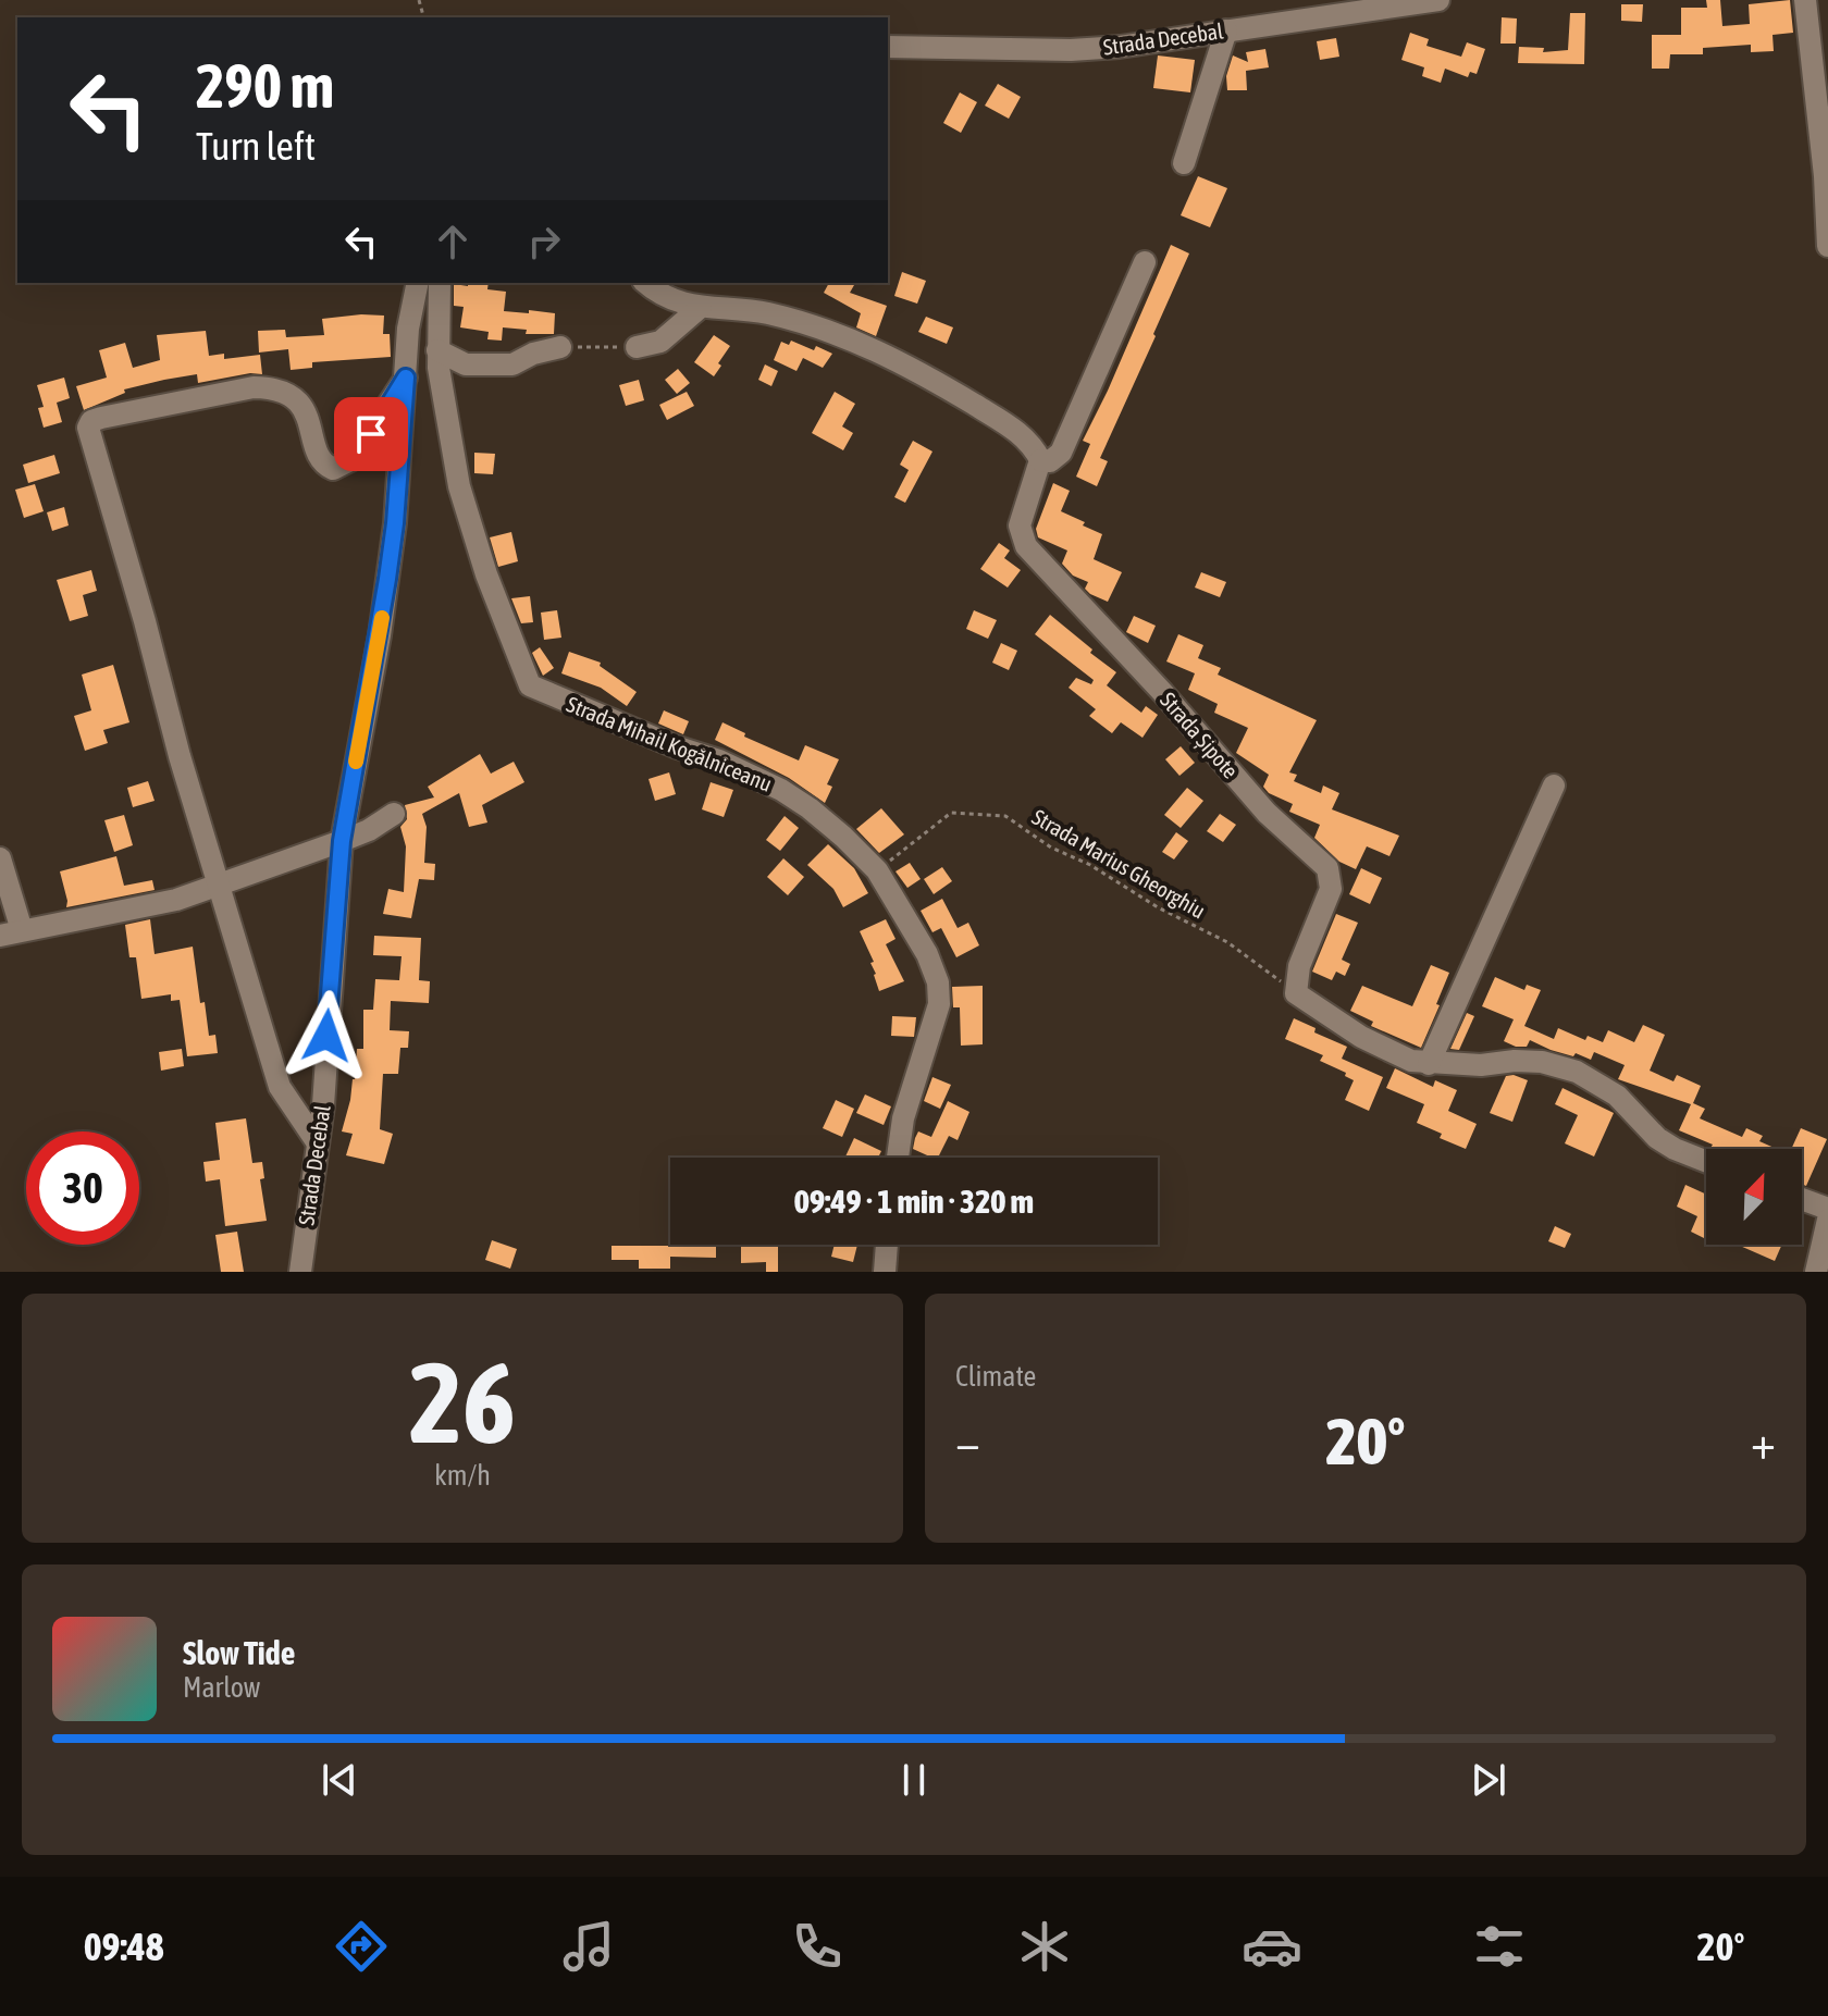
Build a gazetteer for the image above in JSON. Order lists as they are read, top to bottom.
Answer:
{
  "streets": {
    "street": ["Strada Decebal", "Strada Șipote", "Strada Mihail Kogălniceanu"],
    "path": ["Strada Marius Gheorghiu"]
  },
  "crossings": [
    ["Strada Șipote", "Strada Marius Gheorghiu"],
    ["Strada Mihail Kogălniceanu", "Strada Marius Gheorghiu"]
  ],
  "north": "top right",
  "page": {
    "turn": ["290 m", "Turn left"],
    "limit": "30",
    "trip": "09:49 · 1 min · 320 m",
    "tile": [
      ["26", "km/h"],
      "Climate"
    ],
    "heat": ["−", "20°", "+"],
    "song": ["Slow Tide", "Marlow"],
    "tabs": ["09:48", "20°"]
  }
}
